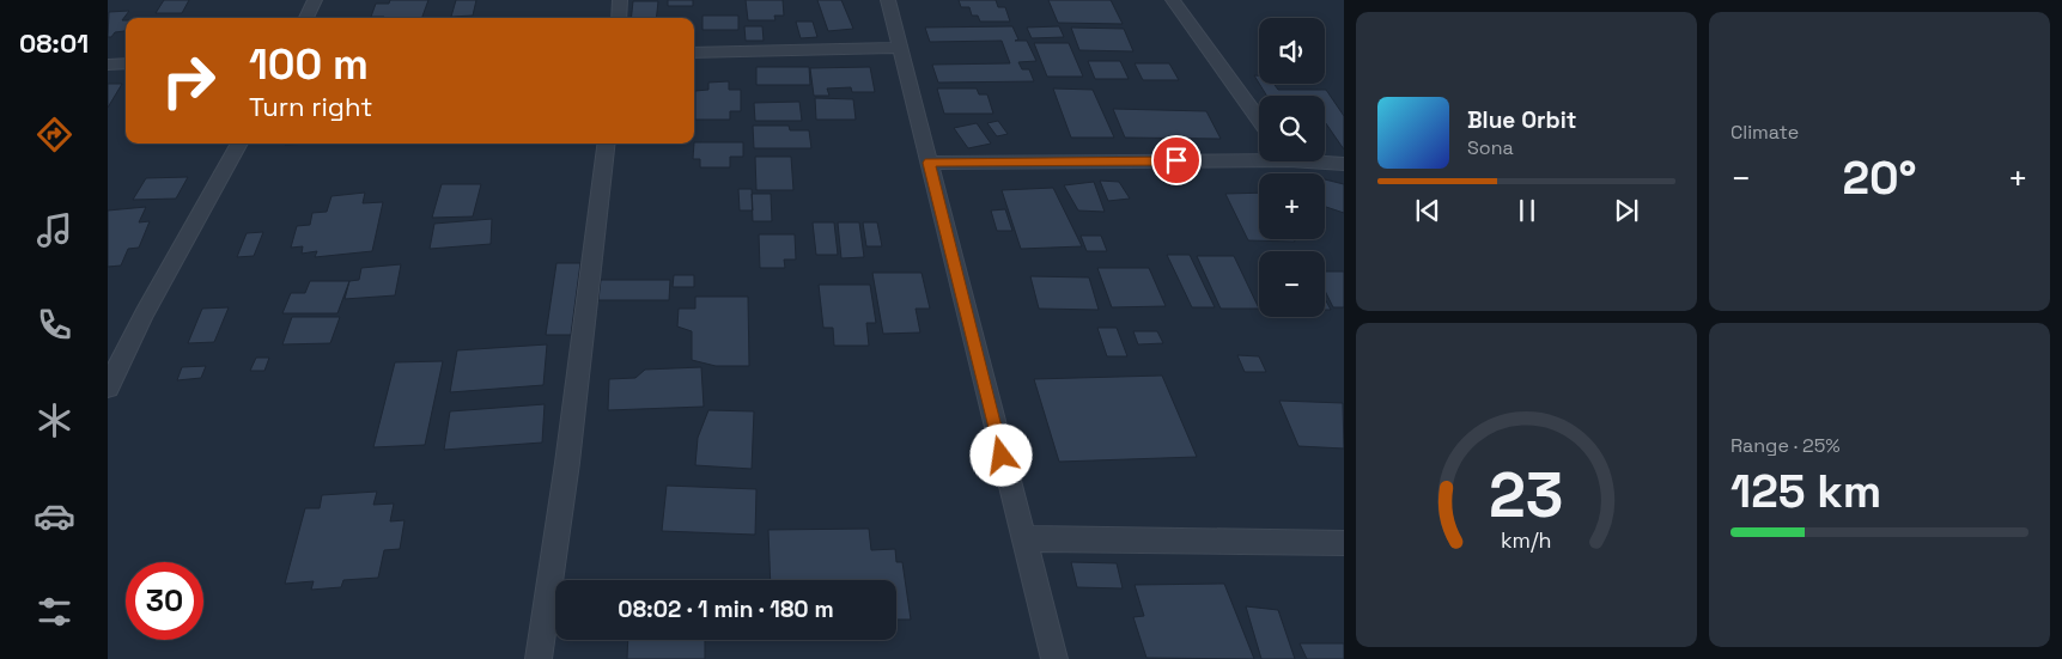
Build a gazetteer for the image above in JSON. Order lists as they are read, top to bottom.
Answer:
{
  "page": {
    "tabs": "08:01",
    "tile": [
      "Climate",
      ["Range · 25%", "125 km"]
    ],
    "map_buttons": ["+", "−"],
    "turn": ["100 m", "Turn right"],
    "song": ["Blue Orbit", "Sona"],
    "heat": ["−", "20°", "+"],
    "limit": "30",
    "trip": "08:02 · 1 min · 180 m",
    "gauge": ["23", "km/h"]
  }
}
